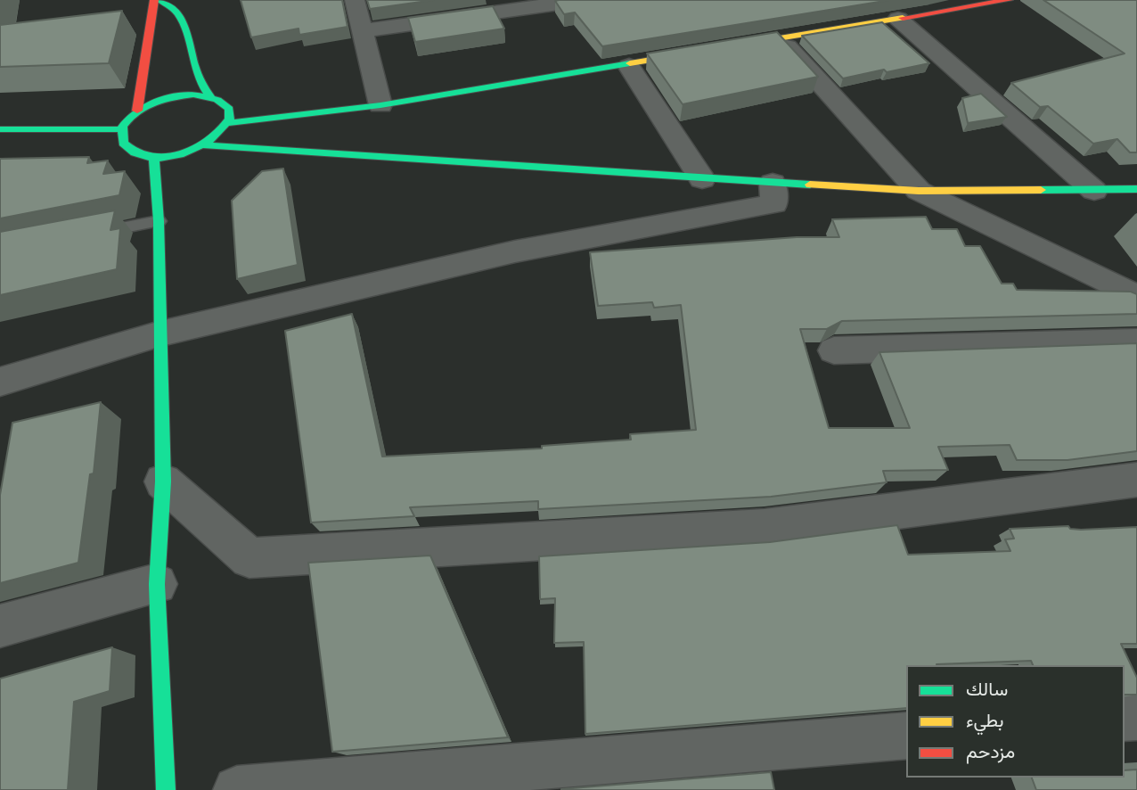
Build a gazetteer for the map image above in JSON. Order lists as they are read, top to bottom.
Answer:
{
  "legend": ["سالك", "بطيء", "مزدحم"]
}
